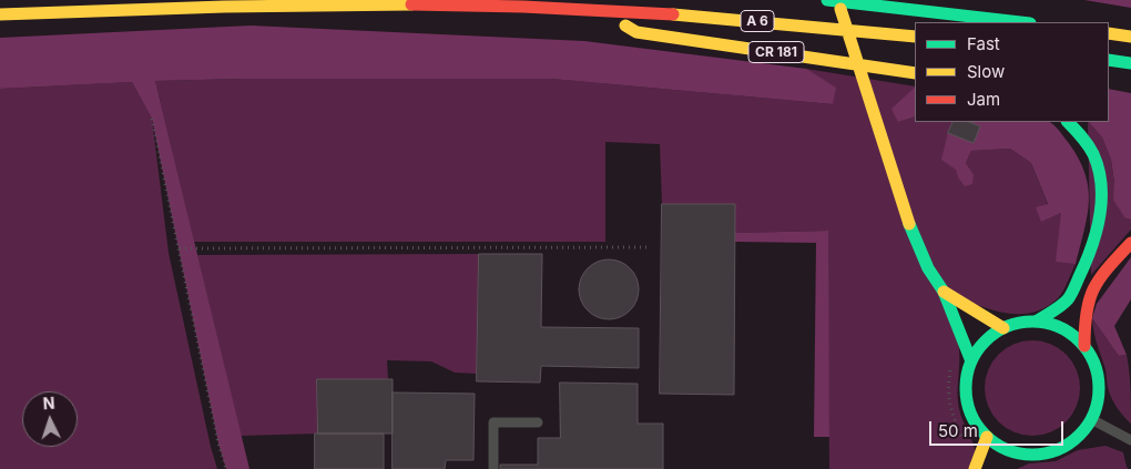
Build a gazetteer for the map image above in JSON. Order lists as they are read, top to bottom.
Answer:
{
  "streets": {
    "main road": ["A 6", "CR 181"]
  },
  "crossings": [
    ["A 6", "CR 181"]
  ],
  "legend": ["Fast", "Slow", "Jam"],
  "scale_bar": "50 m",
  "north": "top"
}
